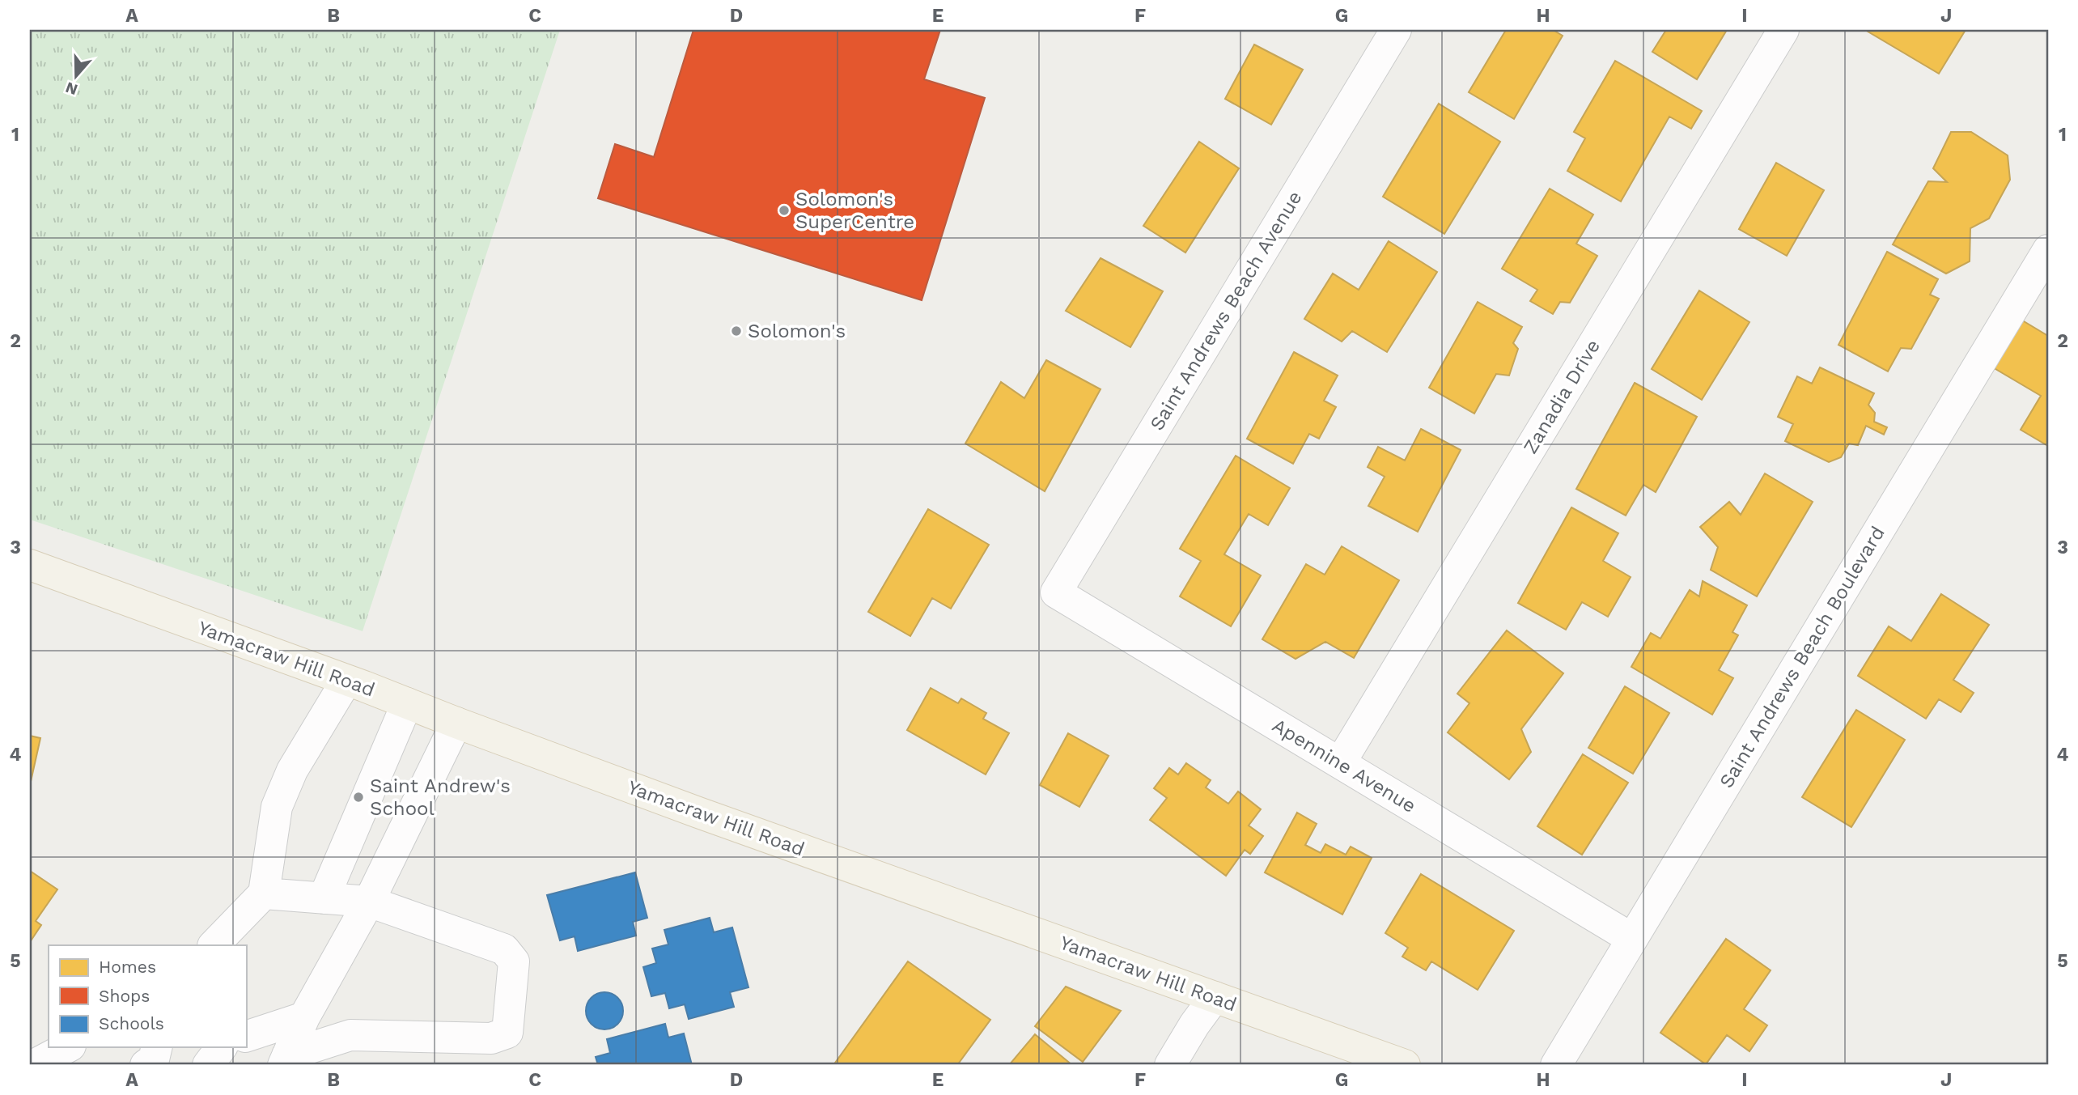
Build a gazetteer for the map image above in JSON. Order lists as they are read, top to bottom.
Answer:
{
  "streets": {
    "main road": ["Yamacraw Hill Road"],
    "street": [
      "Saint Andrews Beach Avenue",
      "Zanadia Drive",
      "Saint Andrews Beach Boulevard",
      "Apennine Avenue"
    ]
  },
  "crossings": [
    ["Saint Andrews Beach Avenue", "Apennine Avenue"],
    ["Zanadia Drive", "Apennine Avenue"],
    ["Saint Andrews Beach Boulevard", "Apennine Avenue"]
  ],
  "places": ["Solomon's SuperCentre", "Solomon's", "Saint Andrew's School"],
  "legend": ["Homes", "Shops", "Schools"],
  "north": "bottom",
  "grid": {
    "columns": [
      "A",
      "B",
      "C",
      "D",
      "E",
      "F",
      "G",
      "H",
      "I",
      "J"
    ],
    "rows": [
      "1",
      "2",
      "3",
      "4",
      "5"
    ]
  }
}
